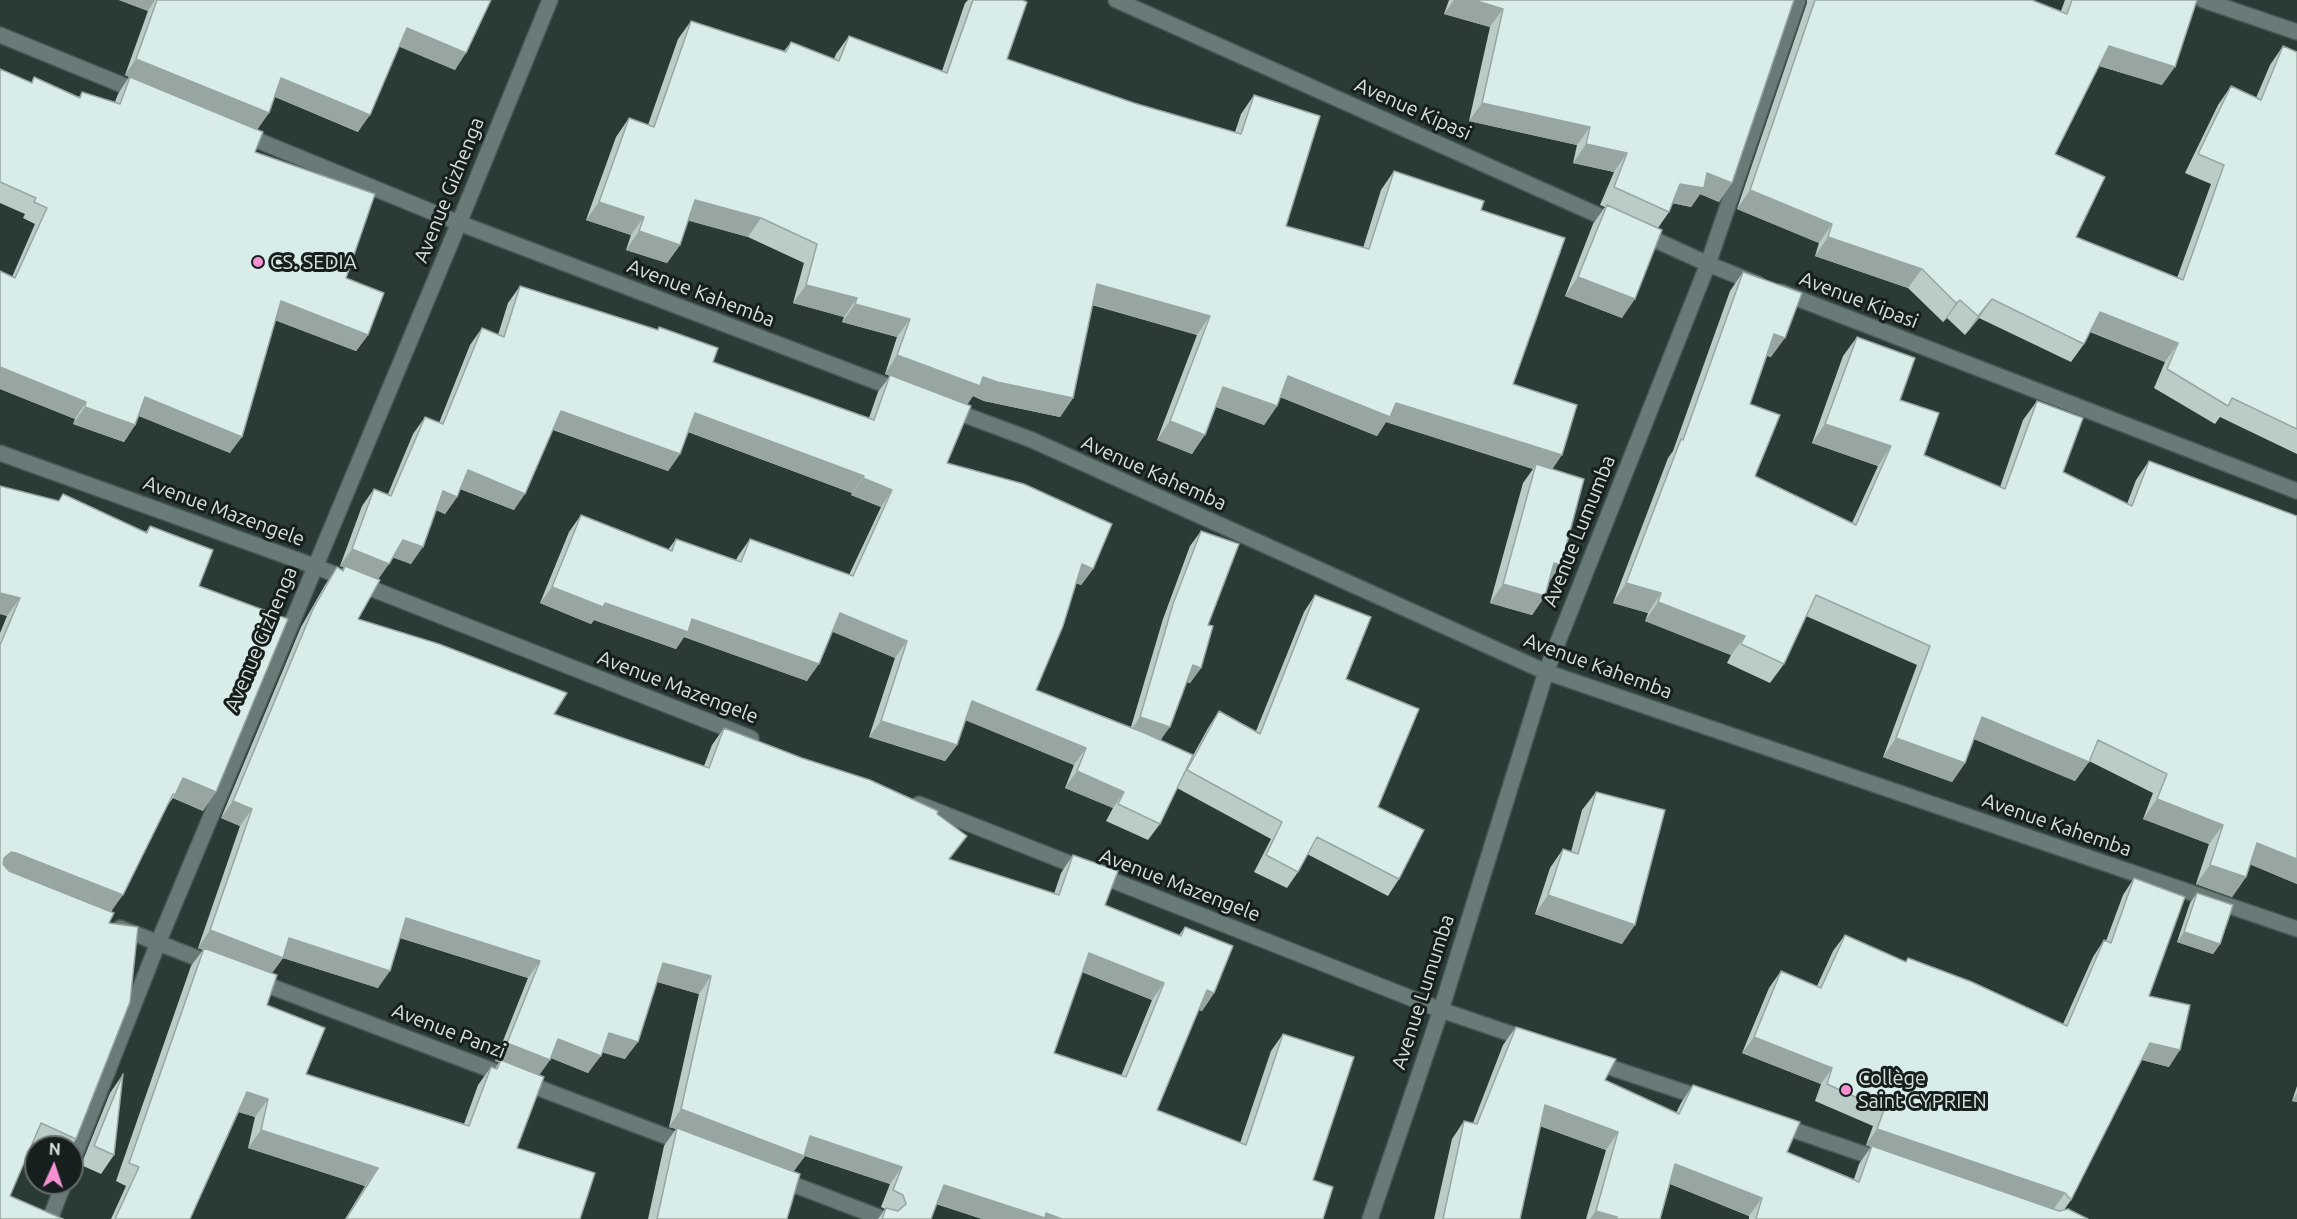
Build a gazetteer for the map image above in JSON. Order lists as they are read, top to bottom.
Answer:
{
  "streets": {
    "street": [
      "Avenue Kipasi",
      "Avenue Gizhenga",
      "Avenue Kahemba",
      "Avenue Mazengele",
      "Avenue Lumumba",
      "Avenue Panzi"
    ]
  },
  "crossings": [
    ["Avenue Kipasi", "Avenue Lumumba"],
    ["Avenue Gizhenga", "Avenue Kahemba"],
    ["Avenue Gizhenga", "Avenue Mazengele"],
    ["Avenue Gizhenga", "Avenue Panzi"],
    ["Avenue Kahemba", "Avenue Lumumba"],
    ["Avenue Mazengele", "Avenue Lumumba"]
  ],
  "places": ["CS. SEDIA", "Collège Saint CYPRIEN"],
  "north": "top"
}
